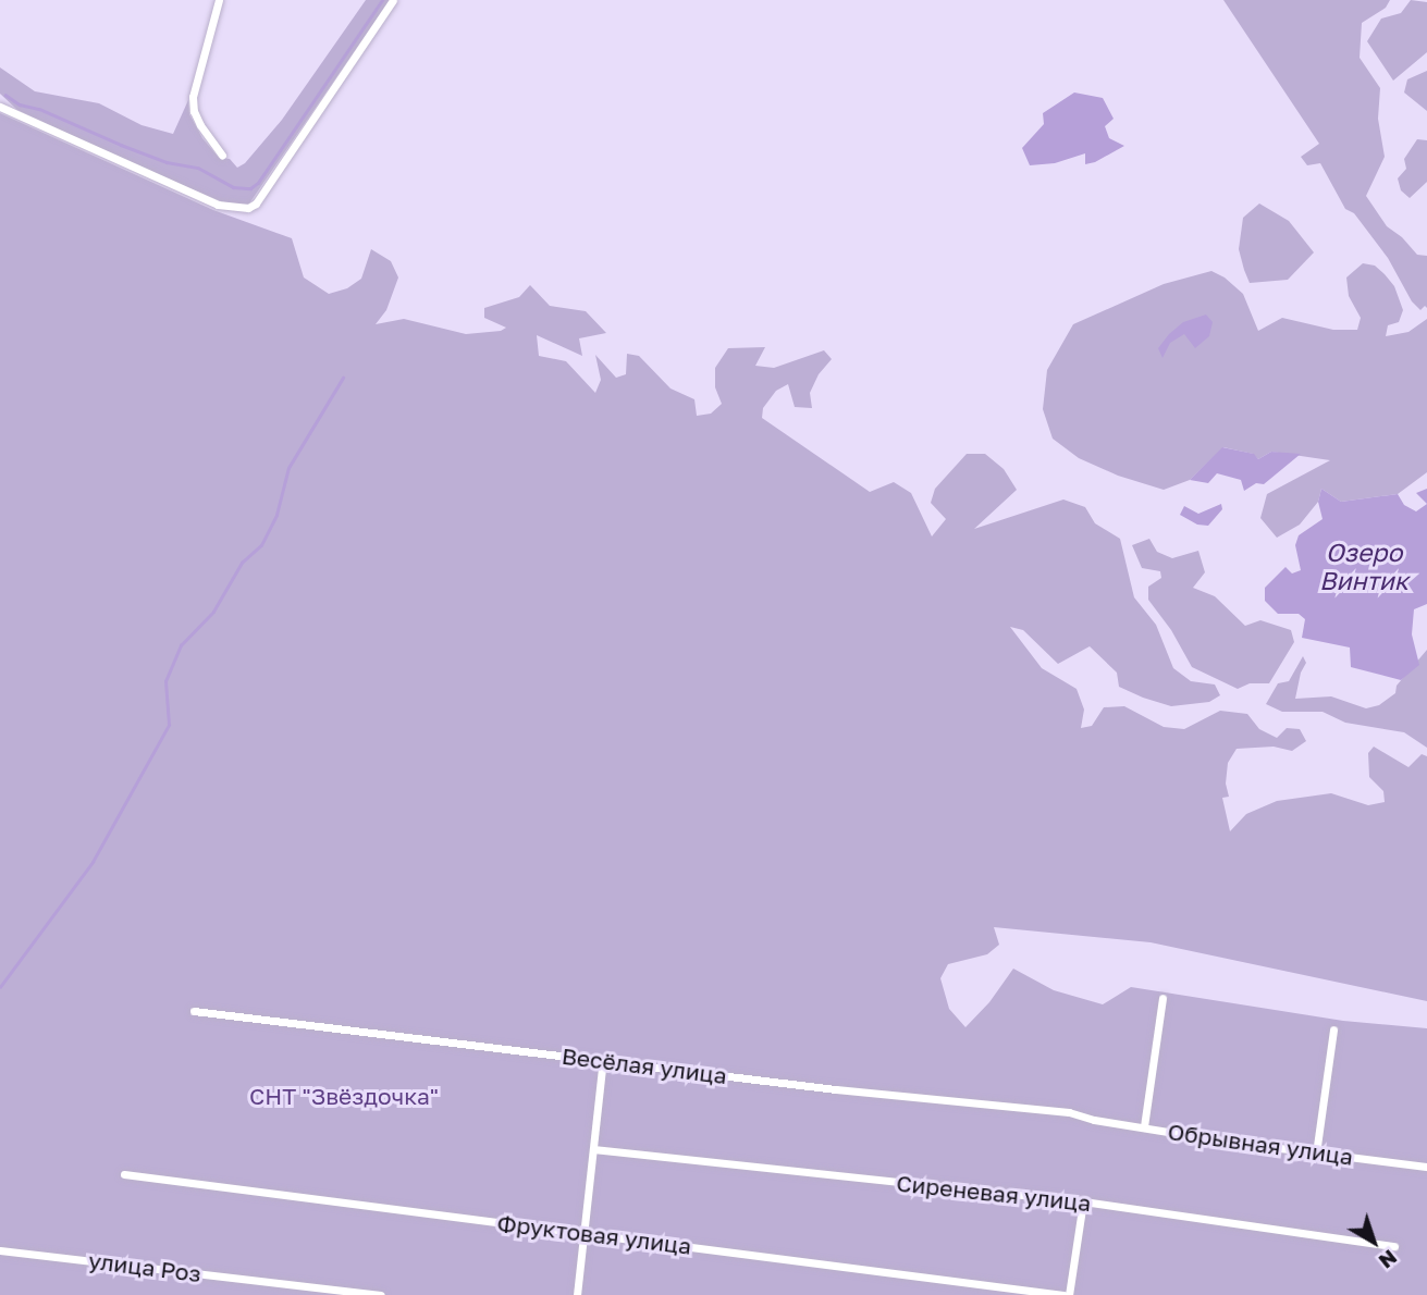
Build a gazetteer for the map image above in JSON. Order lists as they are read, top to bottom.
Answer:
{
  "streets": {
    "street": [
      "Весёлая улица",
      "Обрывная улица",
      "Сиреневая улица",
      "Фруктовая улица",
      "улица Роз"
    ]
  },
  "crossings": [
    ["Весёлая улица", "Обрывная улица"]
  ],
  "water": ["Озеро Винтик"],
  "parks": ["СНТ \"Звёздочка\""],
  "north": "bottom right"
}
